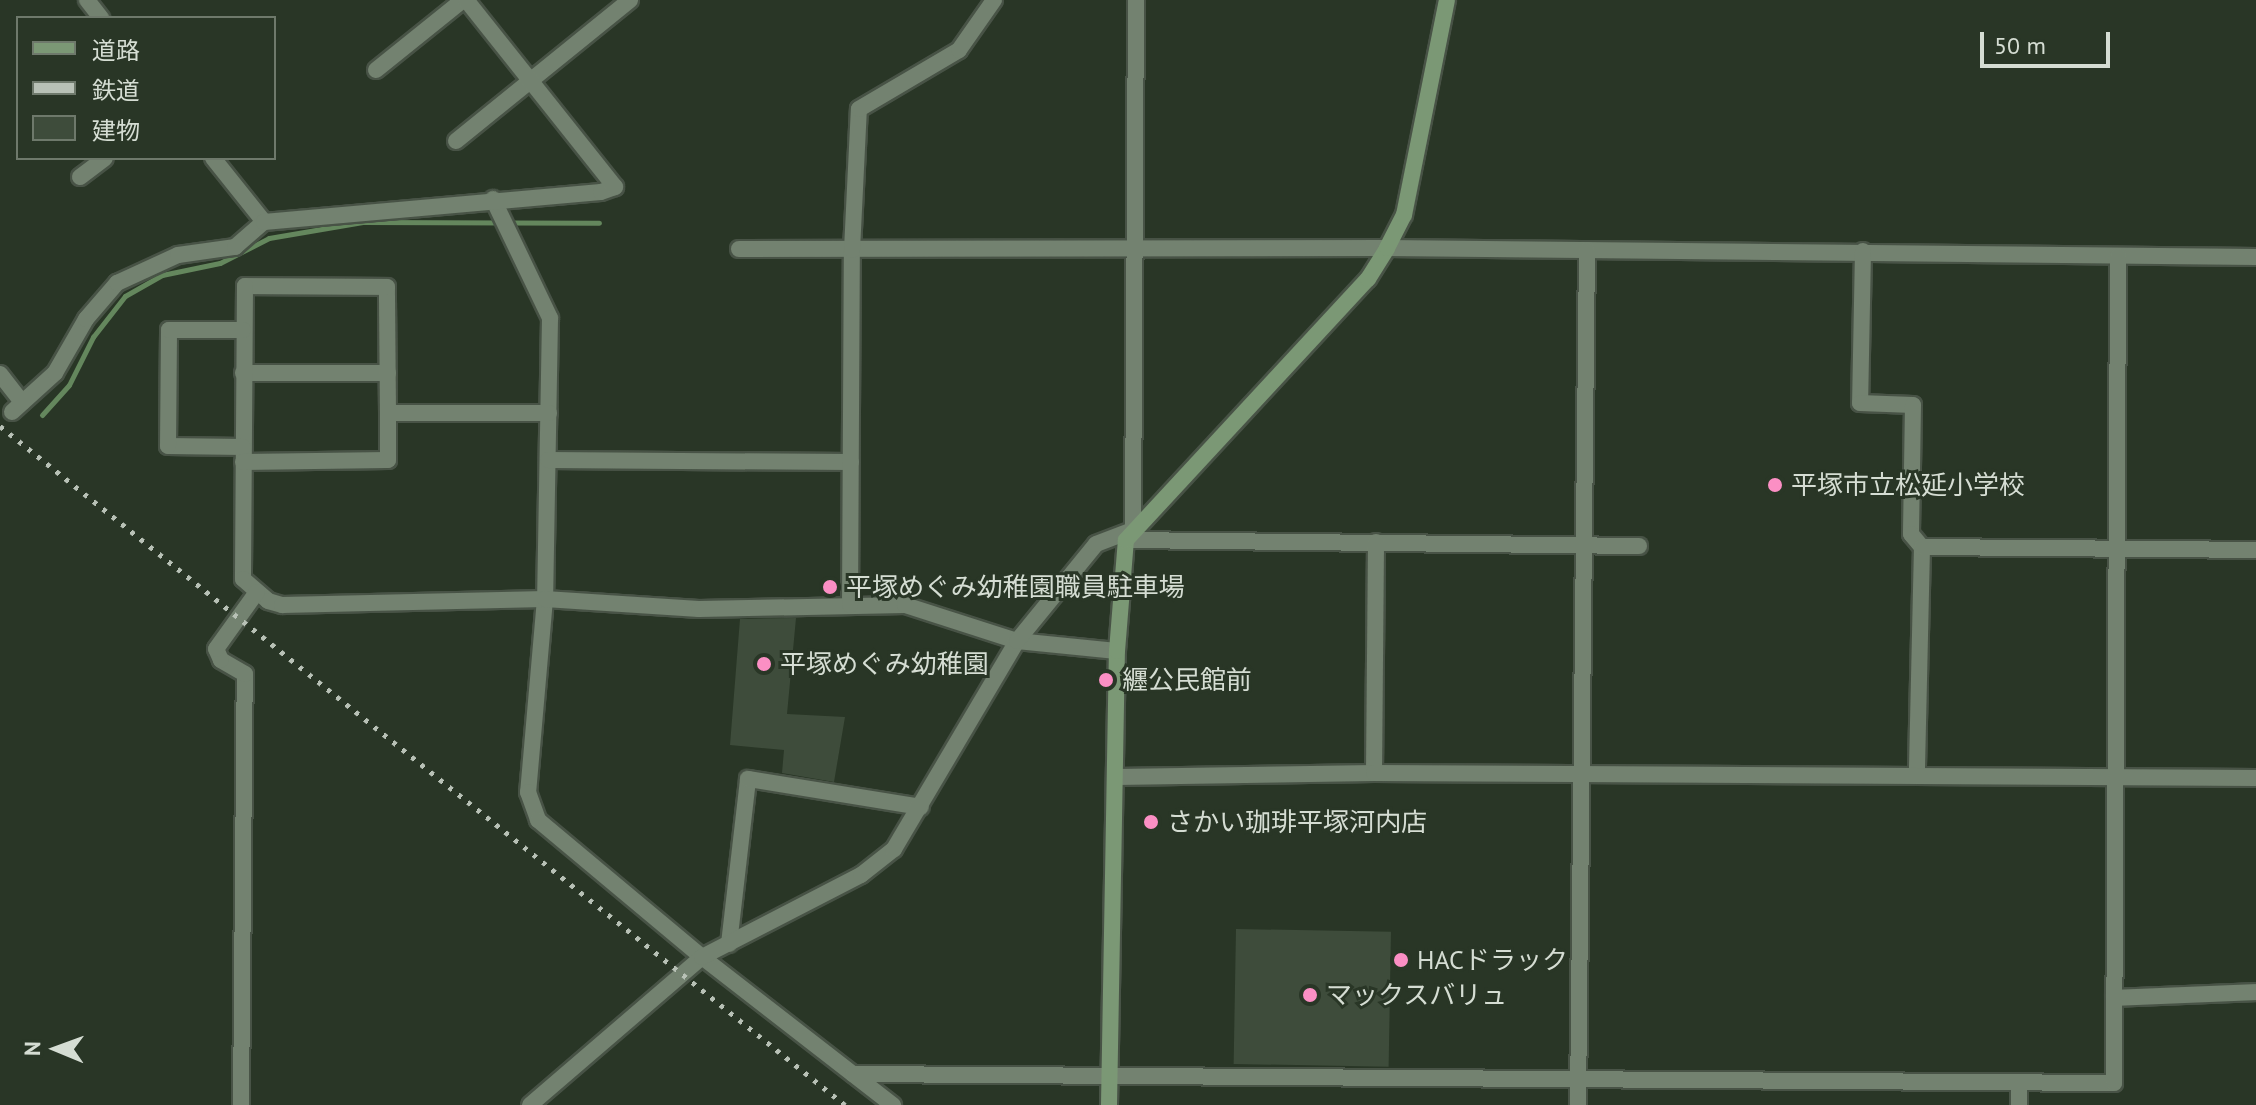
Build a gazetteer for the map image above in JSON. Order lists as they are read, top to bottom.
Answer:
{
  "places": [
    "平塚市立松延小学校",
    "平塚めぐみ幼稚園職員駐車場",
    "平塚めぐみ幼稚園",
    "纒公民館前",
    "さかい珈琲平塚河内店",
    "HACドラック",
    "マックスバリュ"
  ],
  "legend": ["道路", "鉄道", "建物"],
  "scale_bar": "50 m",
  "north": "left"
}
